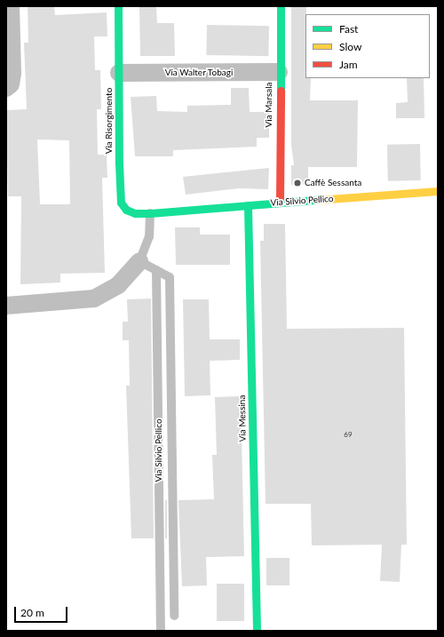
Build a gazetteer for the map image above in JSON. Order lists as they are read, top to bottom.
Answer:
{
  "streets": {
    "street": [
      "Via Walter Tobagi",
      "Via Marsala",
      "Via Risorgimento",
      "Via Silvio Pellico",
      "Via Messina"
    ]
  },
  "crossings": [
    ["Via Walter Tobagi", "Via Marsala"],
    ["Via Walter Tobagi", "Via Risorgimento"],
    ["Via Marsala", "Via Silvio Pellico"],
    ["Via Risorgimento", "Via Silvio Pellico"],
    ["Via Silvio Pellico", "Via Messina"]
  ],
  "places": ["Caffè Sessanta"],
  "house_numbers": ["69"],
  "legend": ["Fast", "Slow", "Jam"],
  "scale_bar": "20 m"
}
